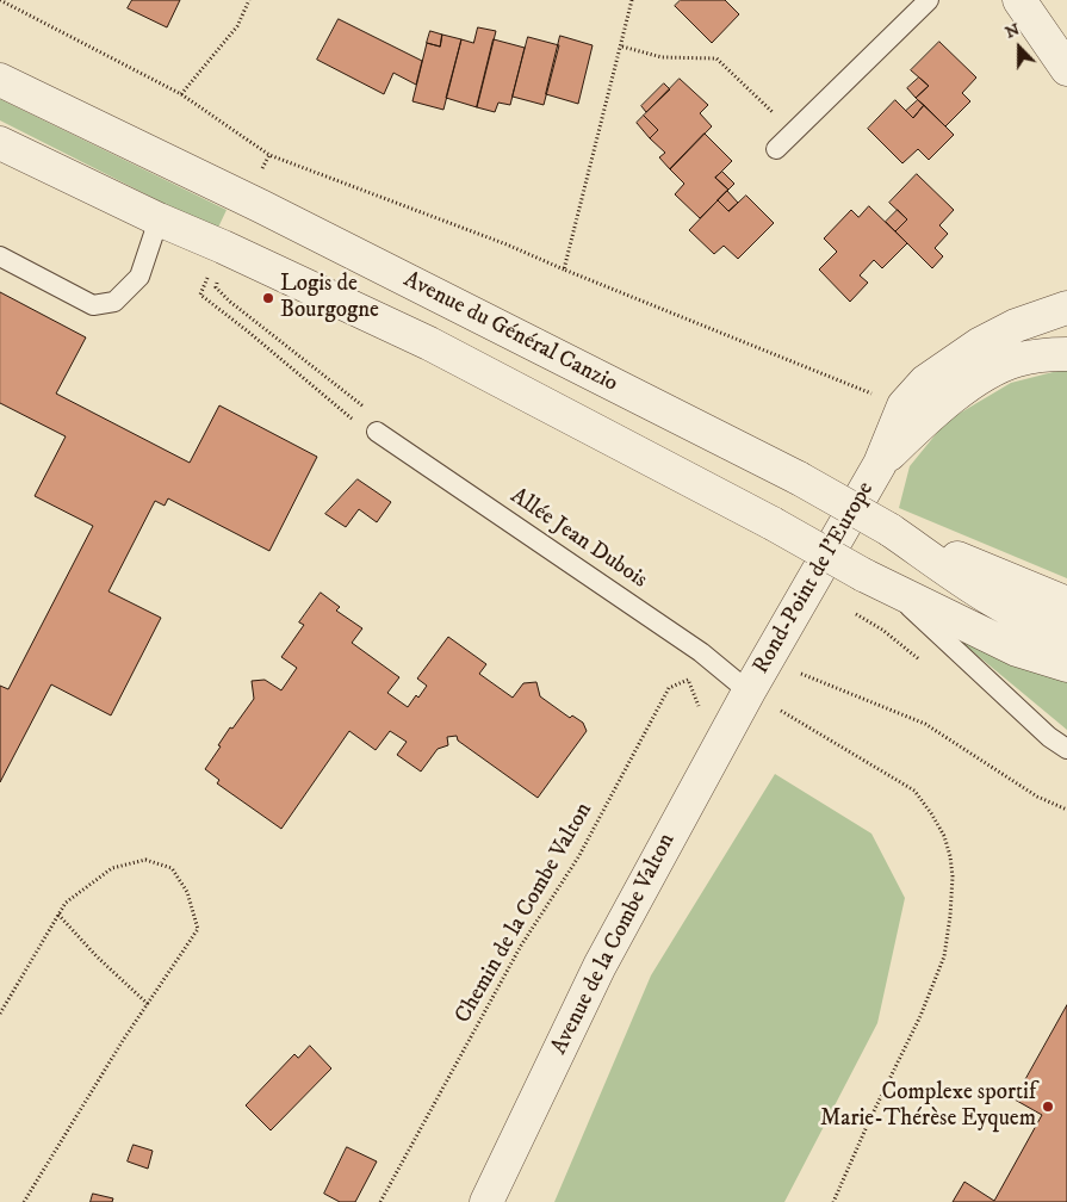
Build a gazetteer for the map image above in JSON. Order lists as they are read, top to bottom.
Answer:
{
  "streets": {
    "street": ["Avenue du Général Canzio", "Rond-Point de l'Europe", "Avenue de la Combe Valton"],
    "lane": ["Allée Jean Dubois"],
    "path": ["Chemin de la Combe Valton"]
  },
  "crossings": [
    ["Avenue du Général Canzio", "Rond-Point de l'Europe"],
    ["Allée Jean Dubois", "Rond-Point de l'Europe"],
    ["Allée Jean Dubois", "Chemin de la Combe Valton"],
    ["Allée Jean Dubois", "Avenue de la Combe Valton"],
    ["Rond-Point de l'Europe", "Avenue de la Combe Valton"]
  ],
  "places": ["Logis de Bourgogne", "Complexe sportif Marie-Thérèse Eyquem"],
  "north": "top"
}
